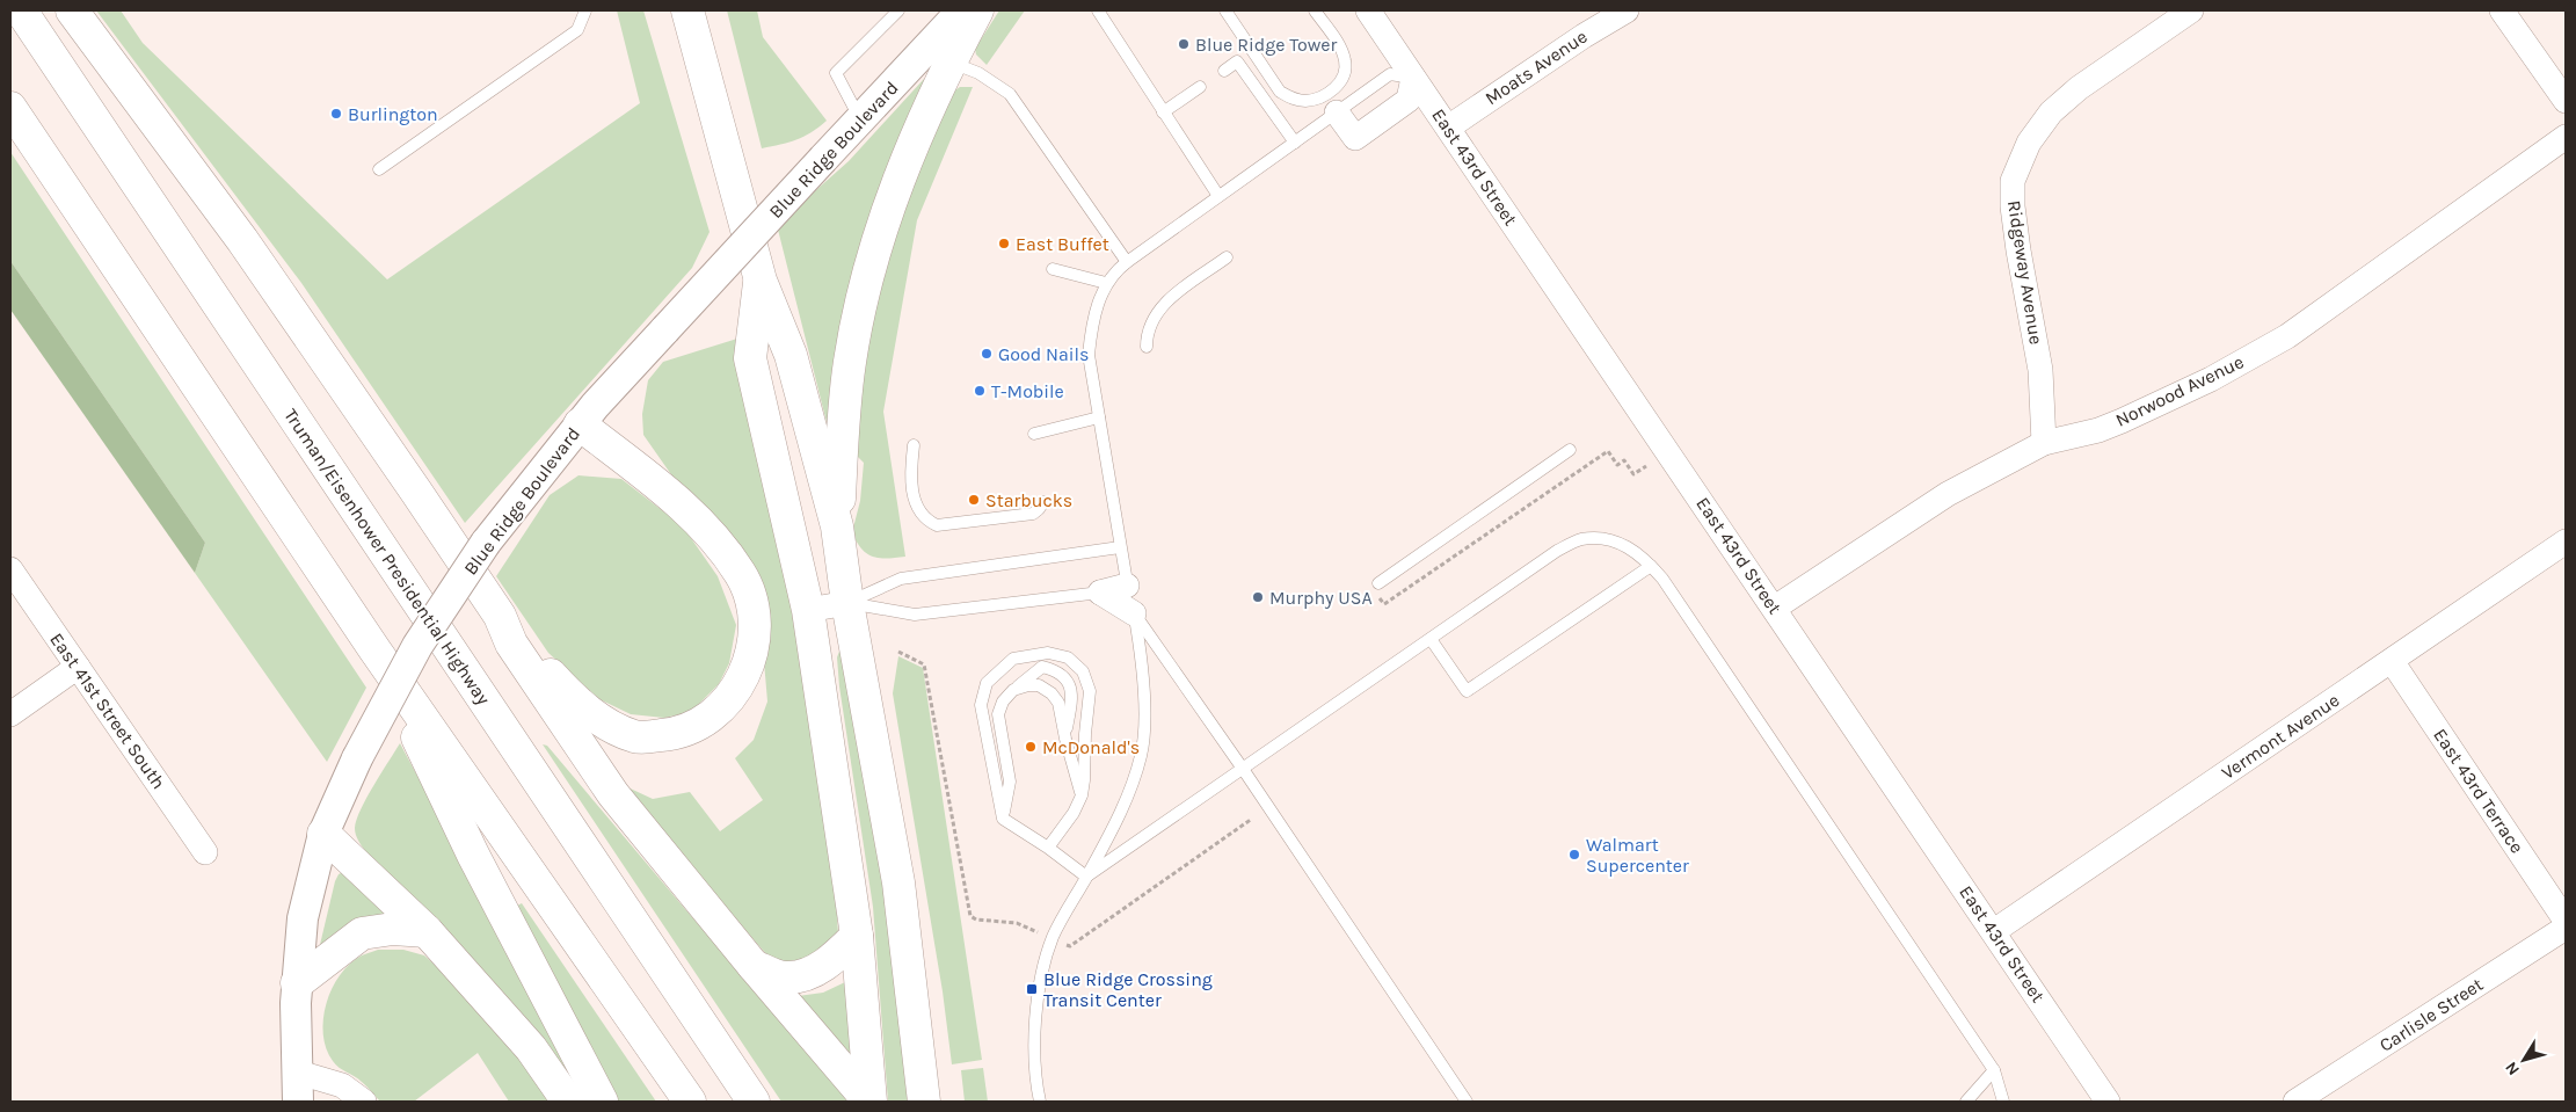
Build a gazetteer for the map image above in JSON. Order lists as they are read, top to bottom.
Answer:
{
  "streets": {
    "main road": ["Truman/Eisenhower Presidential Highway"],
    "street": [
      "Moats Avenue",
      "Blue Ridge Boulevard",
      "East 43rd Street",
      "Ridgeway Avenue",
      "Norwood Avenue",
      "East 41st Street South",
      "Vermont Avenue",
      "East 43rd Terrace",
      "Carlisle Street"
    ]
  },
  "crossings": [
    ["Moats Avenue", "East 43rd Street"],
    ["East 43rd Street", "Norwood Avenue"],
    ["East 43rd Street", "Vermont Avenue"],
    ["Ridgeway Avenue", "Norwood Avenue"],
    ["Vermont Avenue", "East 43rd Terrace"]
  ],
  "places": {
    "other": [
      "Blue Ridge Tower",
      "Burlington",
      "East Buffet",
      "Good Nails",
      "T-Mobile",
      "Starbucks",
      "Murphy USA",
      "McDonald's",
      "Walmart Supercenter"
    ],
    "transit": ["Blue Ridge Crossing Transit Center"]
  },
  "north": "bottom left"
}
